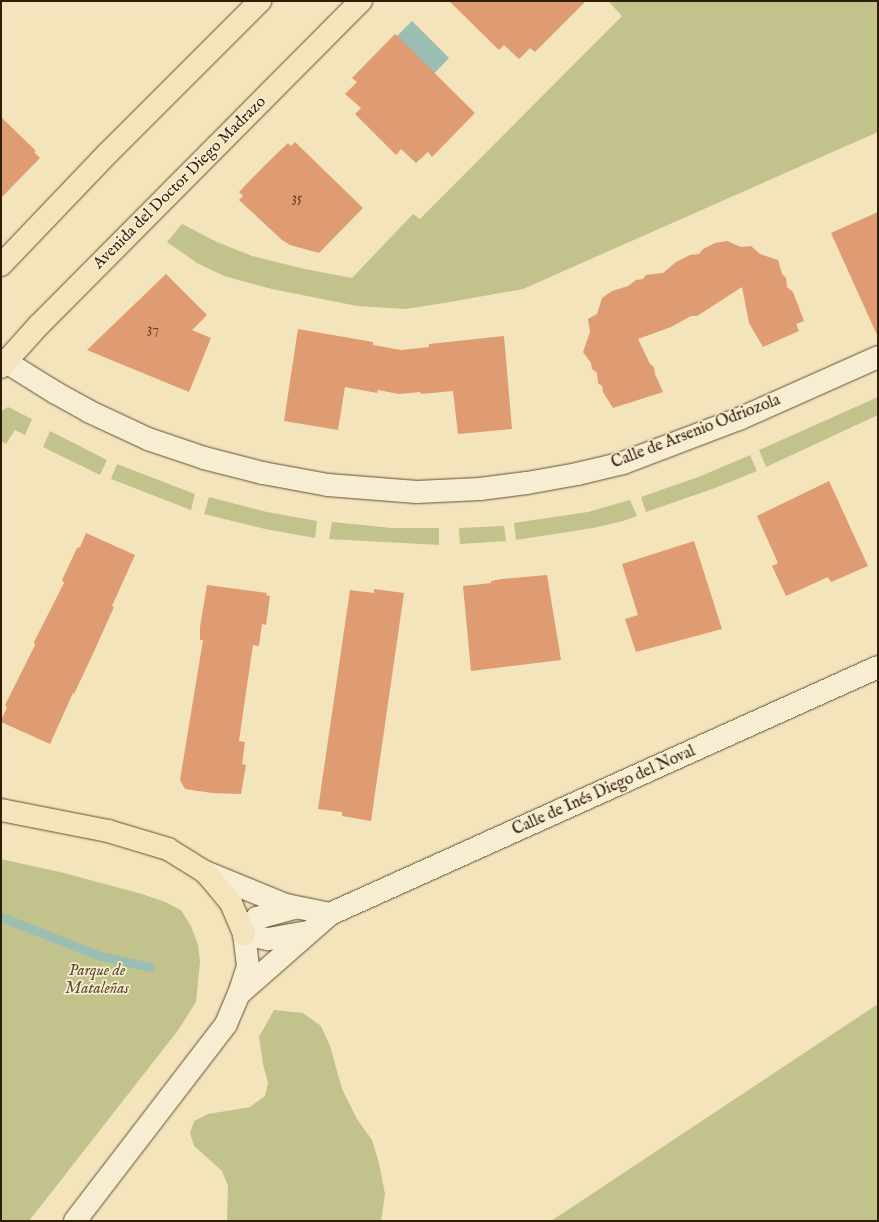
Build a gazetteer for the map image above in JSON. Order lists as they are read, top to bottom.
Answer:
{
  "streets": {
    "main road": ["Avenida del Doctor Diego Madrazo"],
    "street": ["Calle de Arsenio Odriozola", "Calle de Inés Diego del Noval"]
  },
  "crossings": [
    ["Avenida del Doctor Diego Madrazo", "Calle de Arsenio Odriozola"]
  ],
  "parks": ["Parque de Mataleñas"],
  "house_numbers": ["35", "37"]
}
